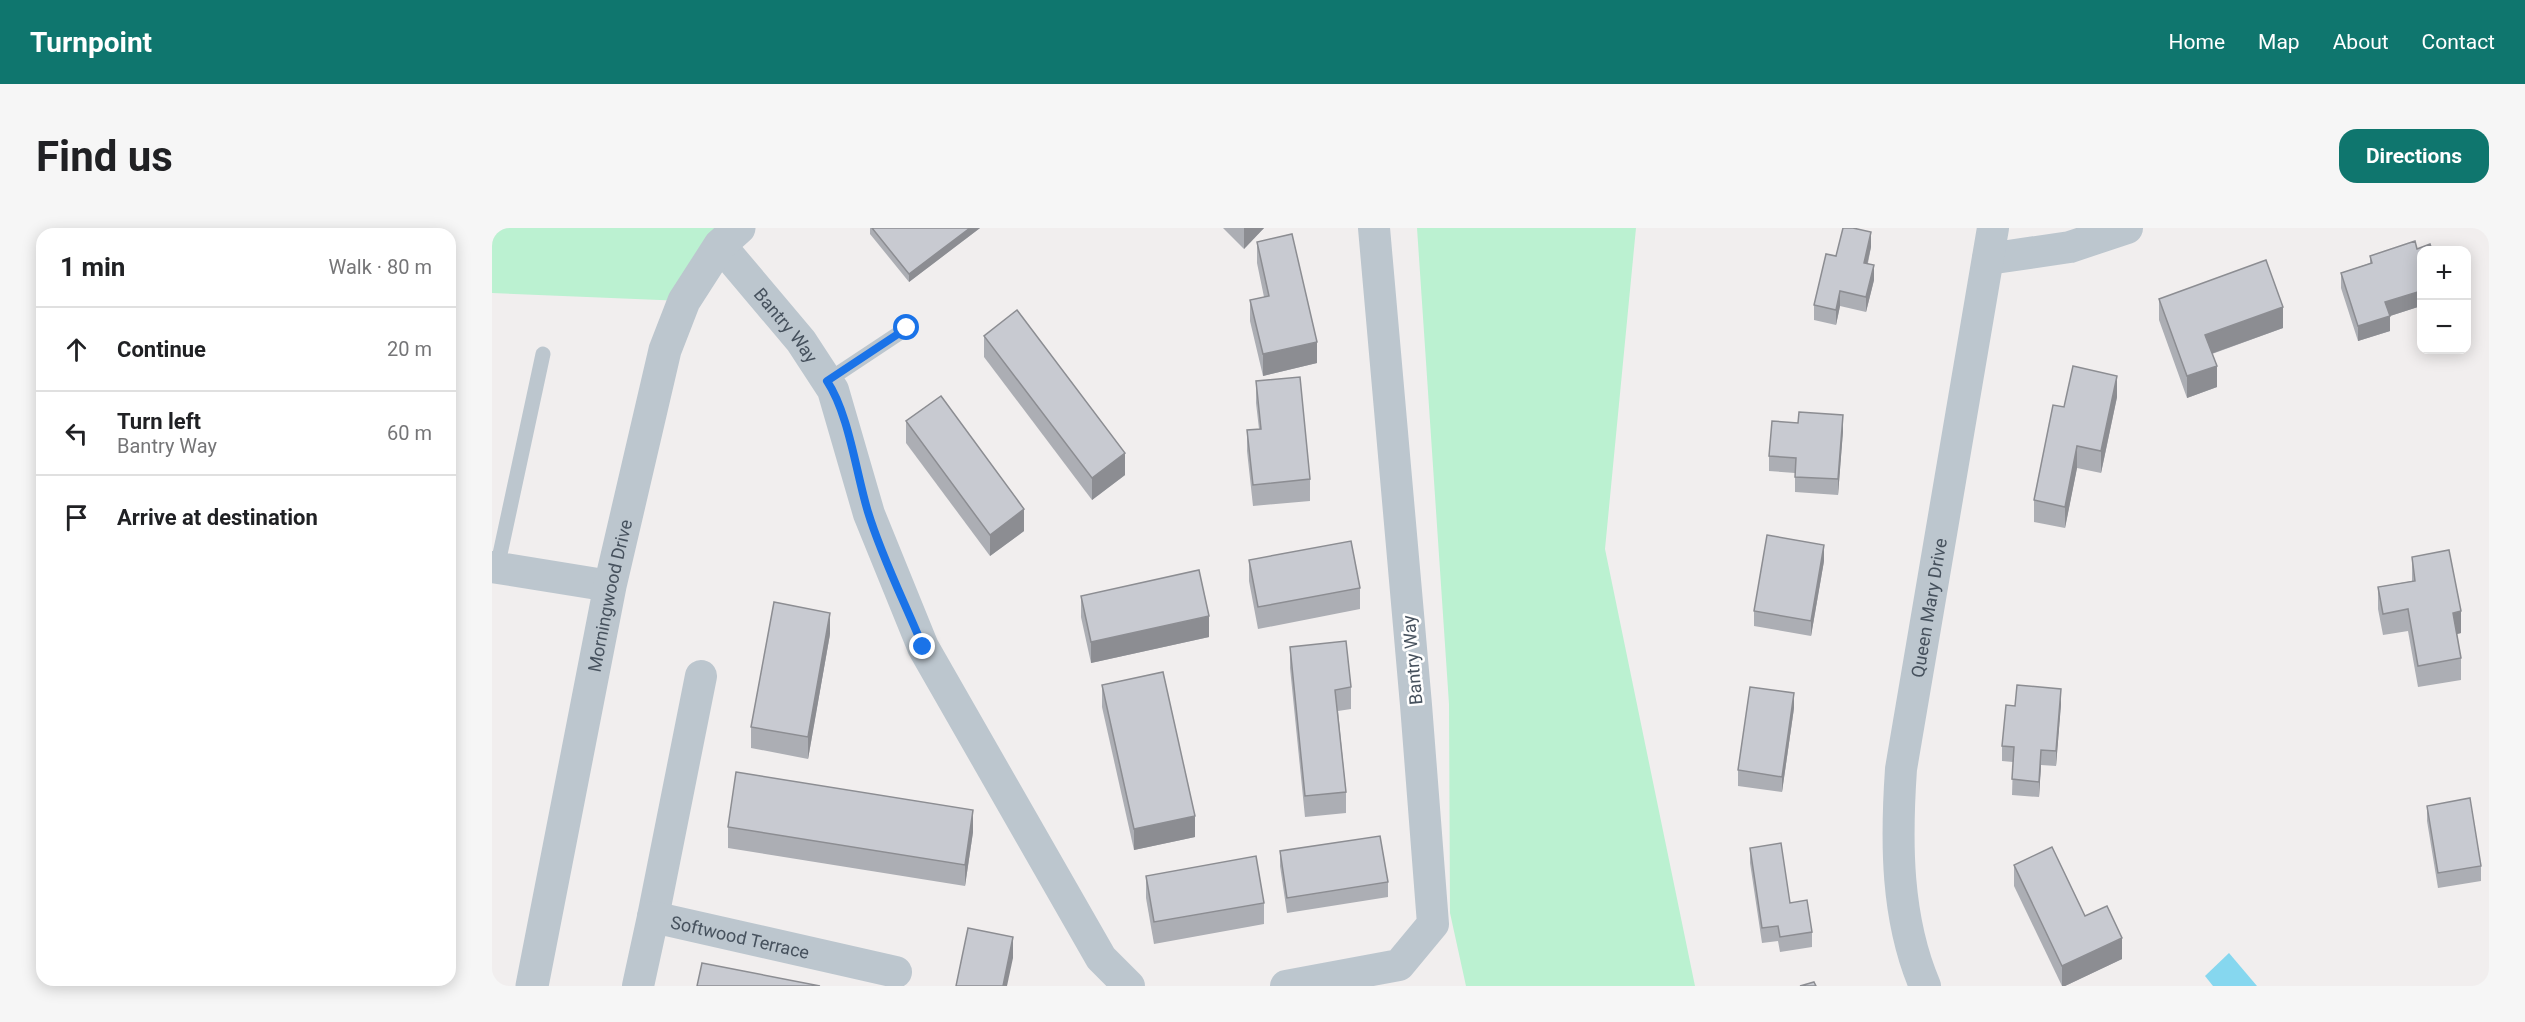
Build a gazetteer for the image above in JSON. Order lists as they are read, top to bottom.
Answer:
{
  "streets": {
    "street": [
      "Bantry Way",
      "Morningwood Drive",
      "Queen Mary Drive",
      "Softwood Terrace"
    ]
  },
  "crossings": [
    ["Bantry Way", "Morningwood Drive"]
  ],
  "page": {
    "header": "Turnpoint",
    "nav": [
      "Home",
      "Map",
      "About",
      "Contact"
    ],
    "buttons": "Directions",
    "title": "Find us",
    "heading": ["1 min", "Walk · 80 m"],
    "map_buttons": ["+", "−"],
    "list": [
      ["Continue", "20 m"],
      ["Turn left", "Bantry Way", "60 m"],
      "Arrive at destination"
    ]
  }
}
